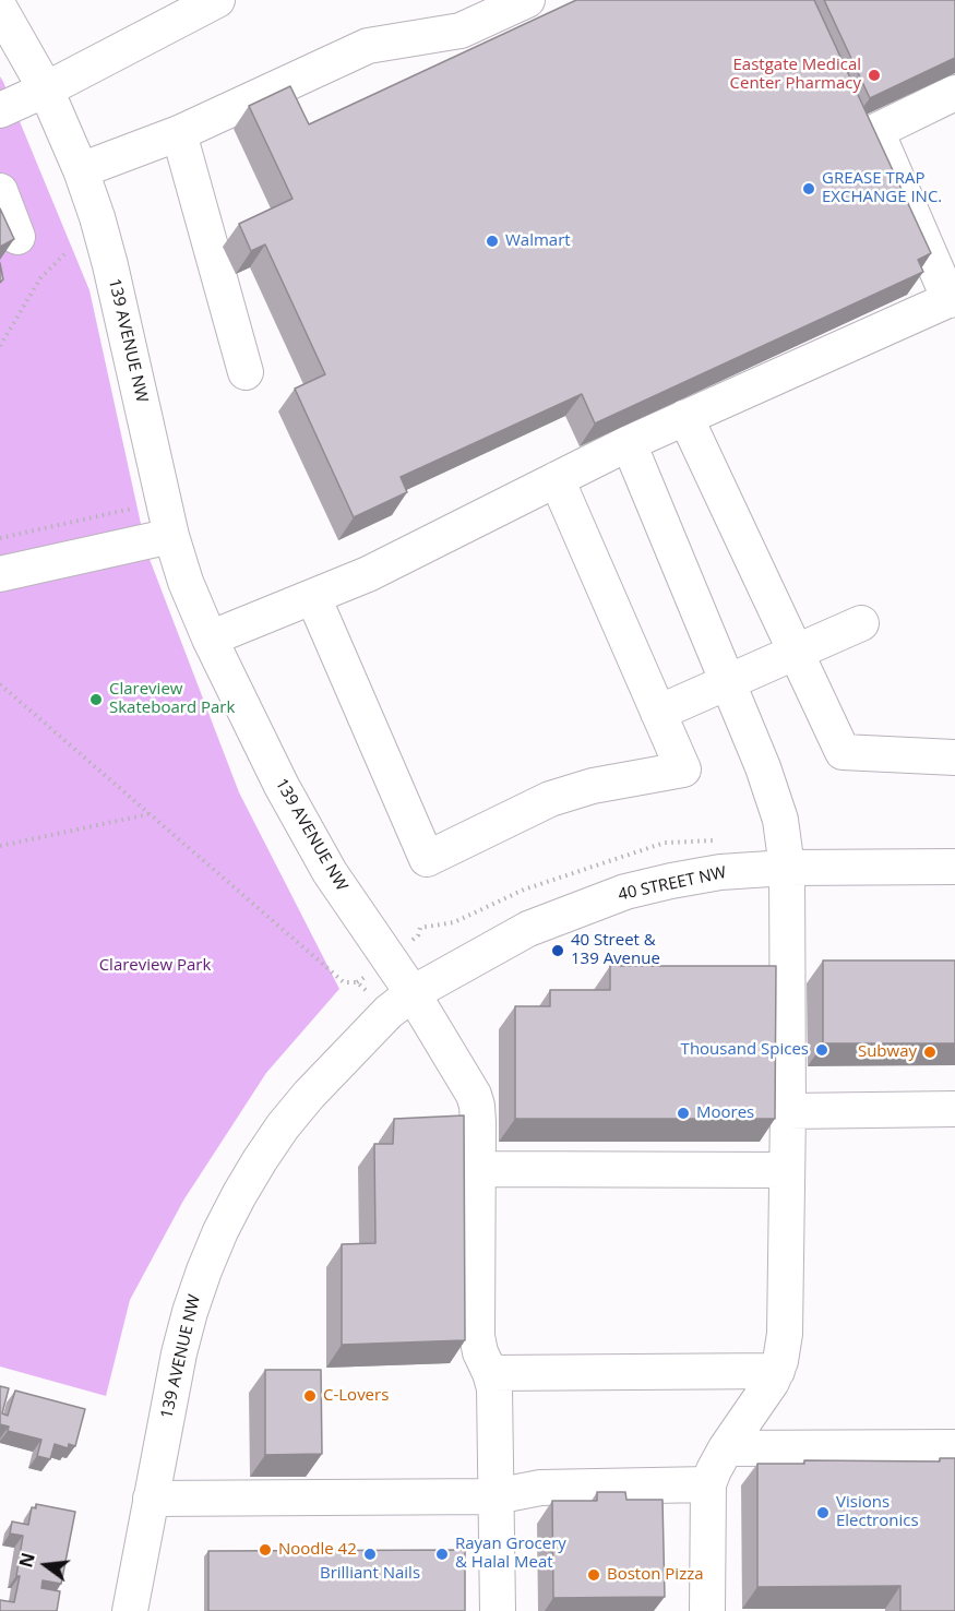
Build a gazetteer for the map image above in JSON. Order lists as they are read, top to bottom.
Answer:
{
  "streets": {
    "street": ["139 AVENUE NW", "40 STREET NW"]
  },
  "crossings": [
    ["139 AVENUE NW", "40 STREET NW"]
  ],
  "parks": ["Clareview Park"],
  "places": [
    "Eastgate Medical Center Pharmacy",
    "GREASE TRAP EXCHANGE INC.",
    "Walmart",
    "Clareview Skateboard Park",
    "40 Street & 139 Avenue",
    "Thousand Spices",
    "Subway",
    "Moores",
    "C-Lovers",
    "Visions Electronics",
    "Noodle 42",
    "Brilliant Nails",
    "Rayan Grocery & Halal Meat",
    "Boston Pizza"
  ],
  "north": "left"
}
